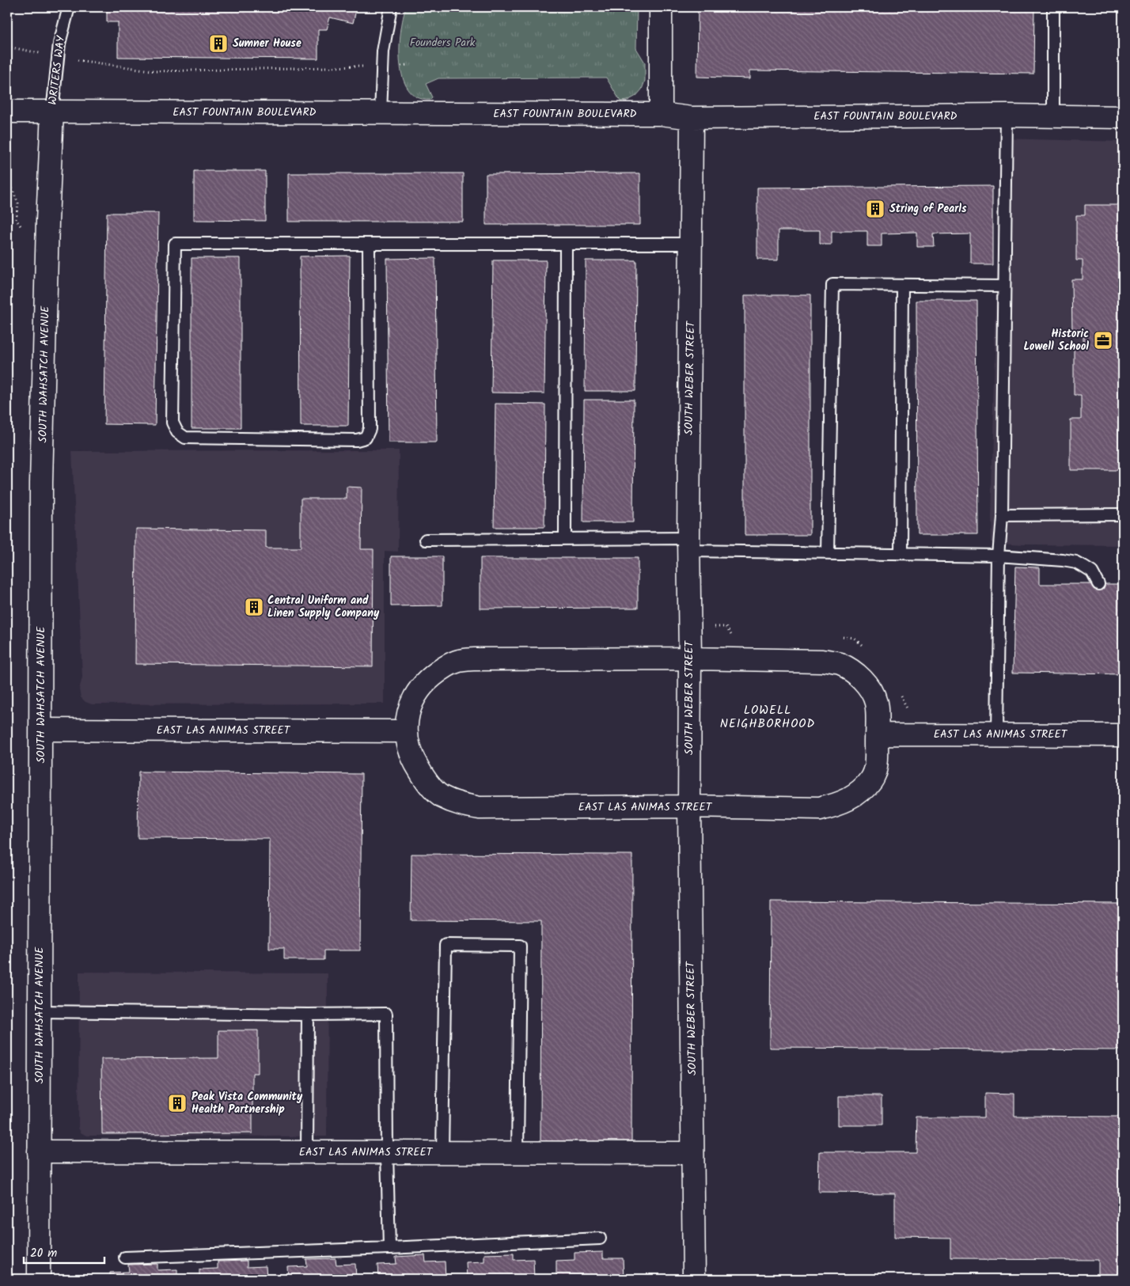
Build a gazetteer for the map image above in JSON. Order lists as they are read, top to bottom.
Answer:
{
  "streets": {
    "street": [
      "EAST FOUNTAIN BOULEVARD",
      "SOUTH WAHSATCH AVENUE",
      "SOUTH WEBER STREET",
      "EAST LAS ANIMAS STREET"
    ],
    "lane": ["WRITERS WAY"]
  },
  "crossings": [
    ["WRITERS WAY", "EAST FOUNTAIN BOULEVARD"],
    ["WRITERS WAY", "SOUTH WAHSATCH AVENUE"],
    ["EAST FOUNTAIN BOULEVARD", "SOUTH WAHSATCH AVENUE"],
    ["EAST FOUNTAIN BOULEVARD", "SOUTH WEBER STREET"],
    ["SOUTH WAHSATCH AVENUE", "EAST LAS ANIMAS STREET"],
    ["SOUTH WEBER STREET", "EAST LAS ANIMAS STREET"]
  ],
  "districts": ["LOWELL NEIGHBORHOOD"],
  "parks": ["Founders Park"],
  "places": {
    "building": [
      "Sumner House",
      "String of Pearls",
      "Central Uniform and Linen Supply Company",
      "Peak Vista Community Health Partnership"
    ],
    "office": ["Historic Lowell School"]
  },
  "scale_bar": "20 m"
}
